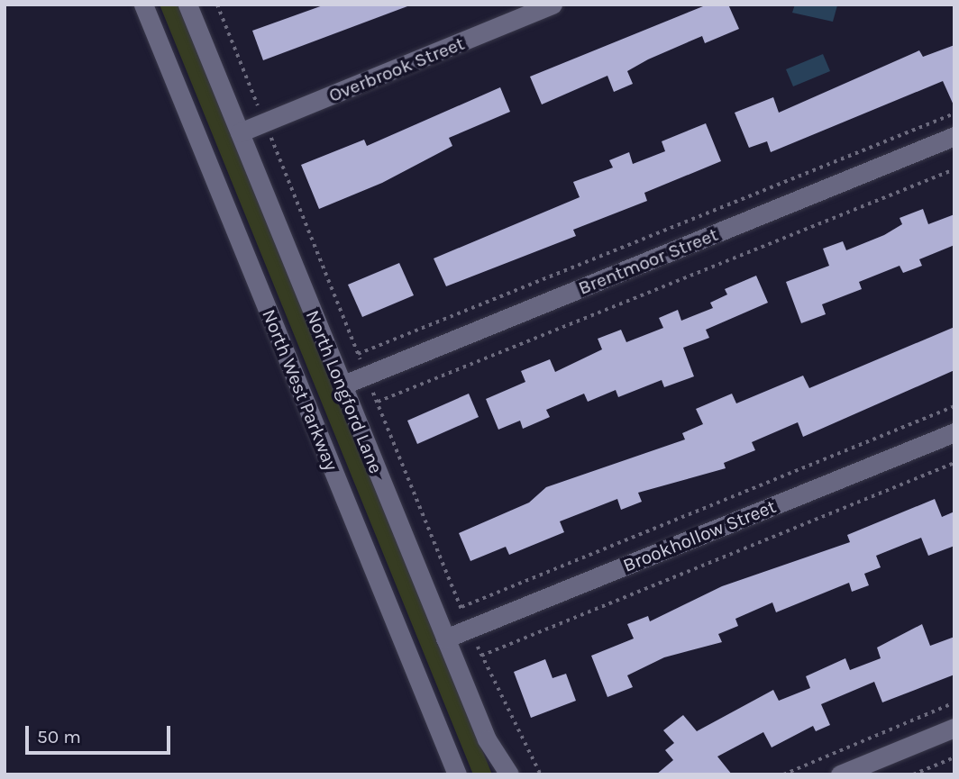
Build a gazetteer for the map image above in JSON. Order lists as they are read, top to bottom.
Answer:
{
  "streets": {
    "street": [
      "Overbrook Street",
      "Brentmoor Street",
      "North West Parkway",
      "North Longford Lane",
      "Brookhollow Street"
    ]
  },
  "crossings": [
    ["Overbrook Street", "North Longford Lane"],
    ["Brentmoor Street", "North Longford Lane"],
    ["North Longford Lane", "Brookhollow Street"]
  ],
  "scale_bar": "50 m"
}
